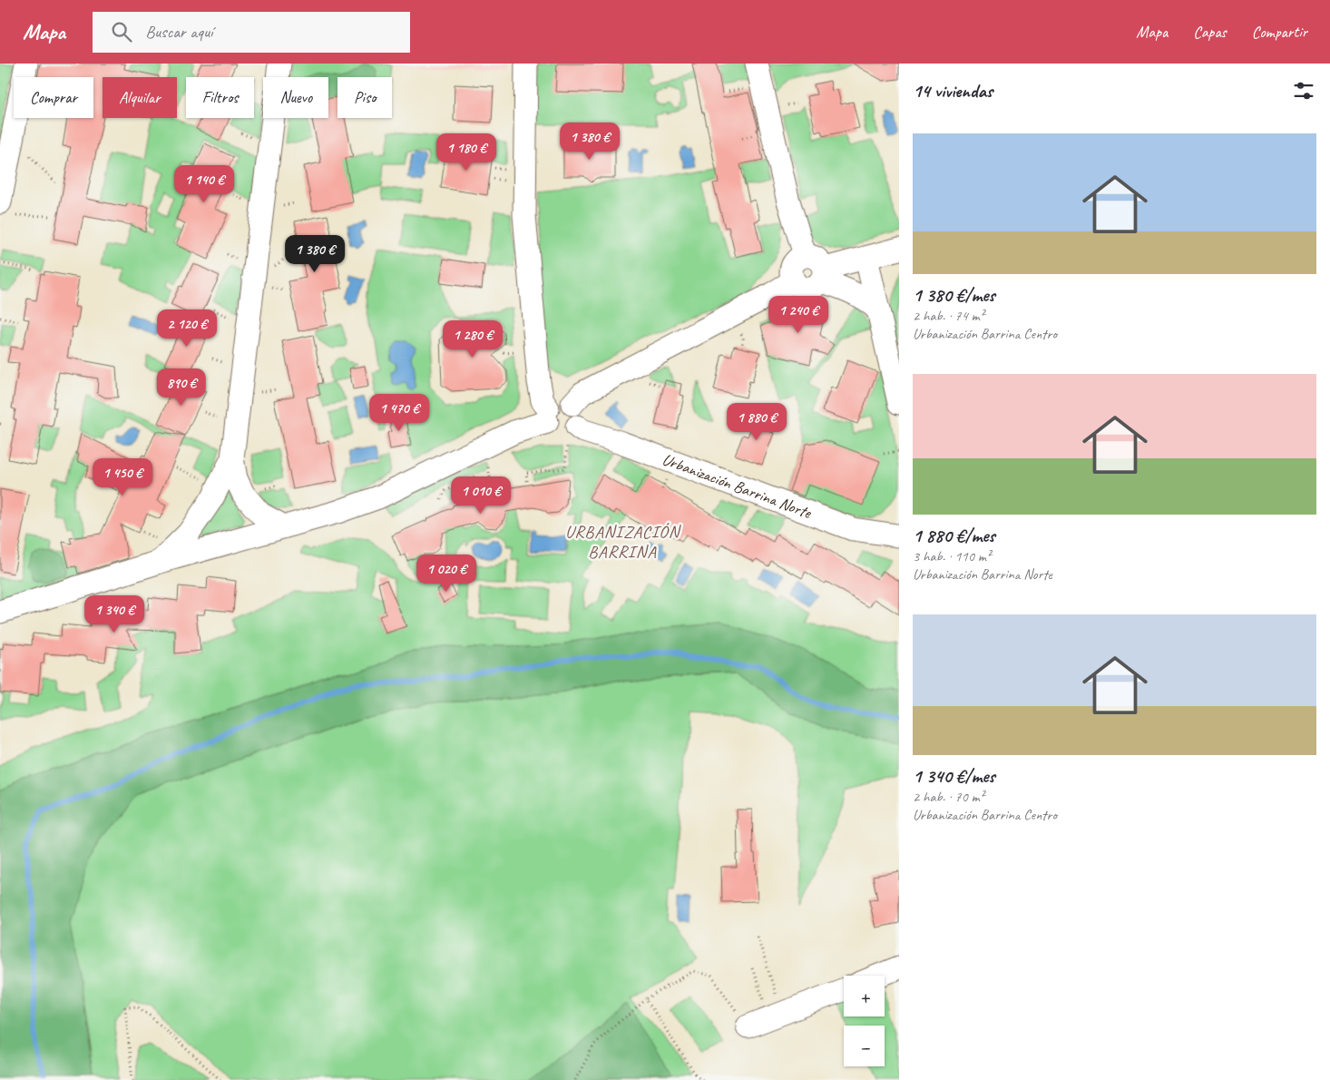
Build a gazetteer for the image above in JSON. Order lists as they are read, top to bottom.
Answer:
{
  "streets": {
    "street": ["Urbanización Barrina Norte"]
  },
  "districts": ["URBANIZACIÓN BARRINA"],
  "page": {
    "header": "Mapa",
    "search": "Buscar aquí",
    "nav": ["Mapa", "Capas", "Compartir"],
    "heading": "14 viviendas",
    "chip": [
      "Comprar",
      "Alquilar",
      "Filtros",
      "Nuevo",
      "Piso"
    ],
    "list": [
      {
        "name": "1 380 €/mes",
        "note": "2 hab. · 74 m² · Urbanización Barrina Centro"
      },
      {
        "name": "1 880 €/mes",
        "note": "3 hab. · 110 m² · Urbanización Barrina Norte"
      },
      {
        "name": "1 340 €/mes",
        "note": "2 hab. · 70 m² · Urbanización Barrina Centro"
      }
    ],
    "price": [
      "1 380 €",
      "1 180 €",
      "1 140 €",
      "1 380 €",
      "1 240 €",
      "2 120 €",
      "1 280 €",
      "890 €",
      "1 470 €",
      "1 880 €",
      "1 450 €",
      "1 010 €",
      "1 020 €",
      "1 340 €"
    ],
    "map_buttons": ["+", "−"]
  }
}
